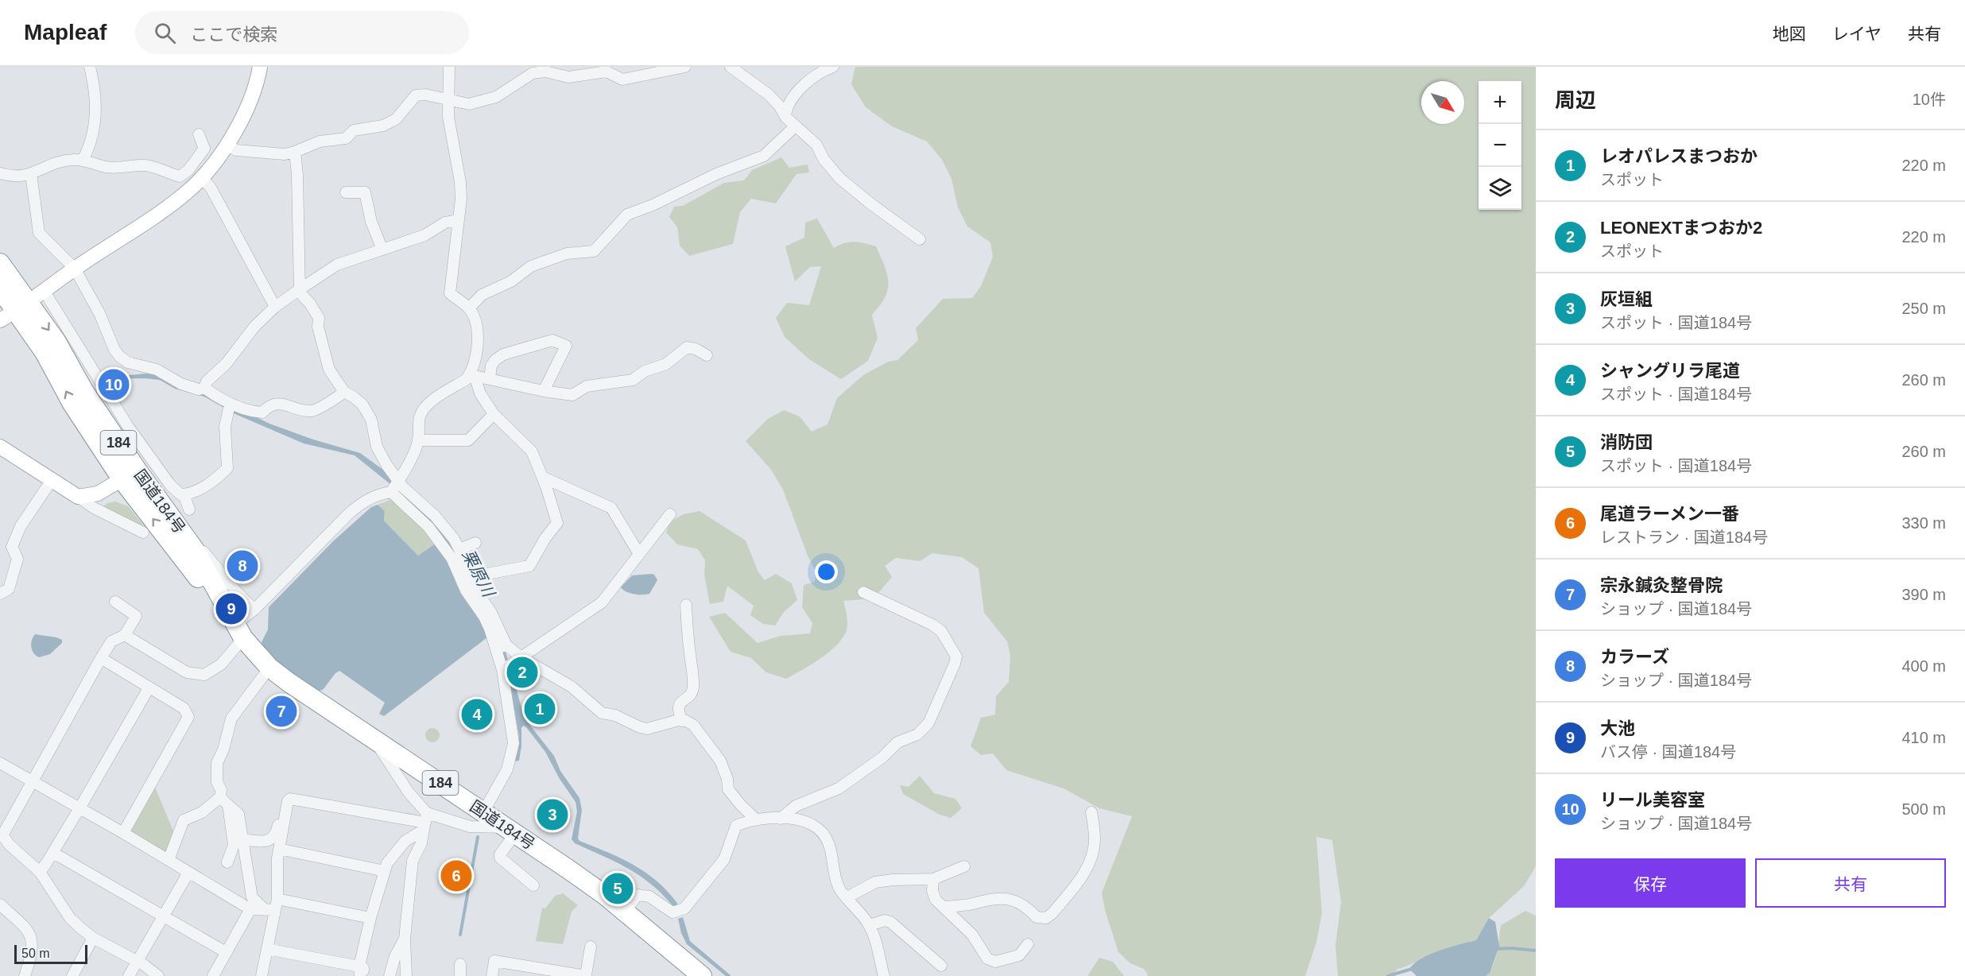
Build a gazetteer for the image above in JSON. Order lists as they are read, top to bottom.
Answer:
{
  "streets": {
    "highway": ["184", "国道184号"]
  },
  "water": ["栗原川"],
  "scale_bar": "50 m",
  "north": "bottom right",
  "page": {
    "header": "Mapleaf",
    "search": "ここで検索",
    "nav": ["地図", "レイヤ", "共有"],
    "heading": ["周辺", "10件"],
    "map_buttons": ["+", "−"],
    "list": [
      {
        "mark": "1",
        "name": "レオパレスまつおか",
        "note": "スポット",
        "value": "220 m"
      },
      {
        "mark": "2",
        "name": "LEONEXTまつおか2",
        "note": "スポット",
        "value": "220 m"
      },
      {
        "mark": "3",
        "name": "灰垣組",
        "note": "スポット · 国道184号",
        "value": "250 m"
      },
      {
        "mark": "4",
        "name": "シャングリラ尾道",
        "note": "スポット · 国道184号",
        "value": "260 m"
      },
      {
        "mark": "5",
        "name": "消防団",
        "note": "スポット · 国道184号",
        "value": "260 m"
      },
      {
        "mark": "6",
        "name": "尾道ラーメン一番",
        "note": "レストラン · 国道184号",
        "value": "330 m"
      },
      {
        "mark": "7",
        "name": "宗永鍼灸整骨院",
        "note": "ショップ · 国道184号",
        "value": "390 m"
      },
      {
        "mark": "8",
        "name": "カラーズ",
        "note": "ショップ · 国道184号",
        "value": "400 m"
      },
      {
        "mark": "9",
        "name": "大池",
        "note": "バス停 · 国道184号",
        "value": "410 m"
      },
      {
        "mark": "10",
        "name": "リール美容室",
        "note": "ショップ · 国道184号",
        "value": "500 m"
      }
    ],
    "pins": [
      "10",
      "8",
      "9",
      "2",
      "1",
      "7",
      "4",
      "3",
      "6",
      "5"
    ],
    "buttons": ["保存", "共有"],
    "scale": "50 m"
  }
}
